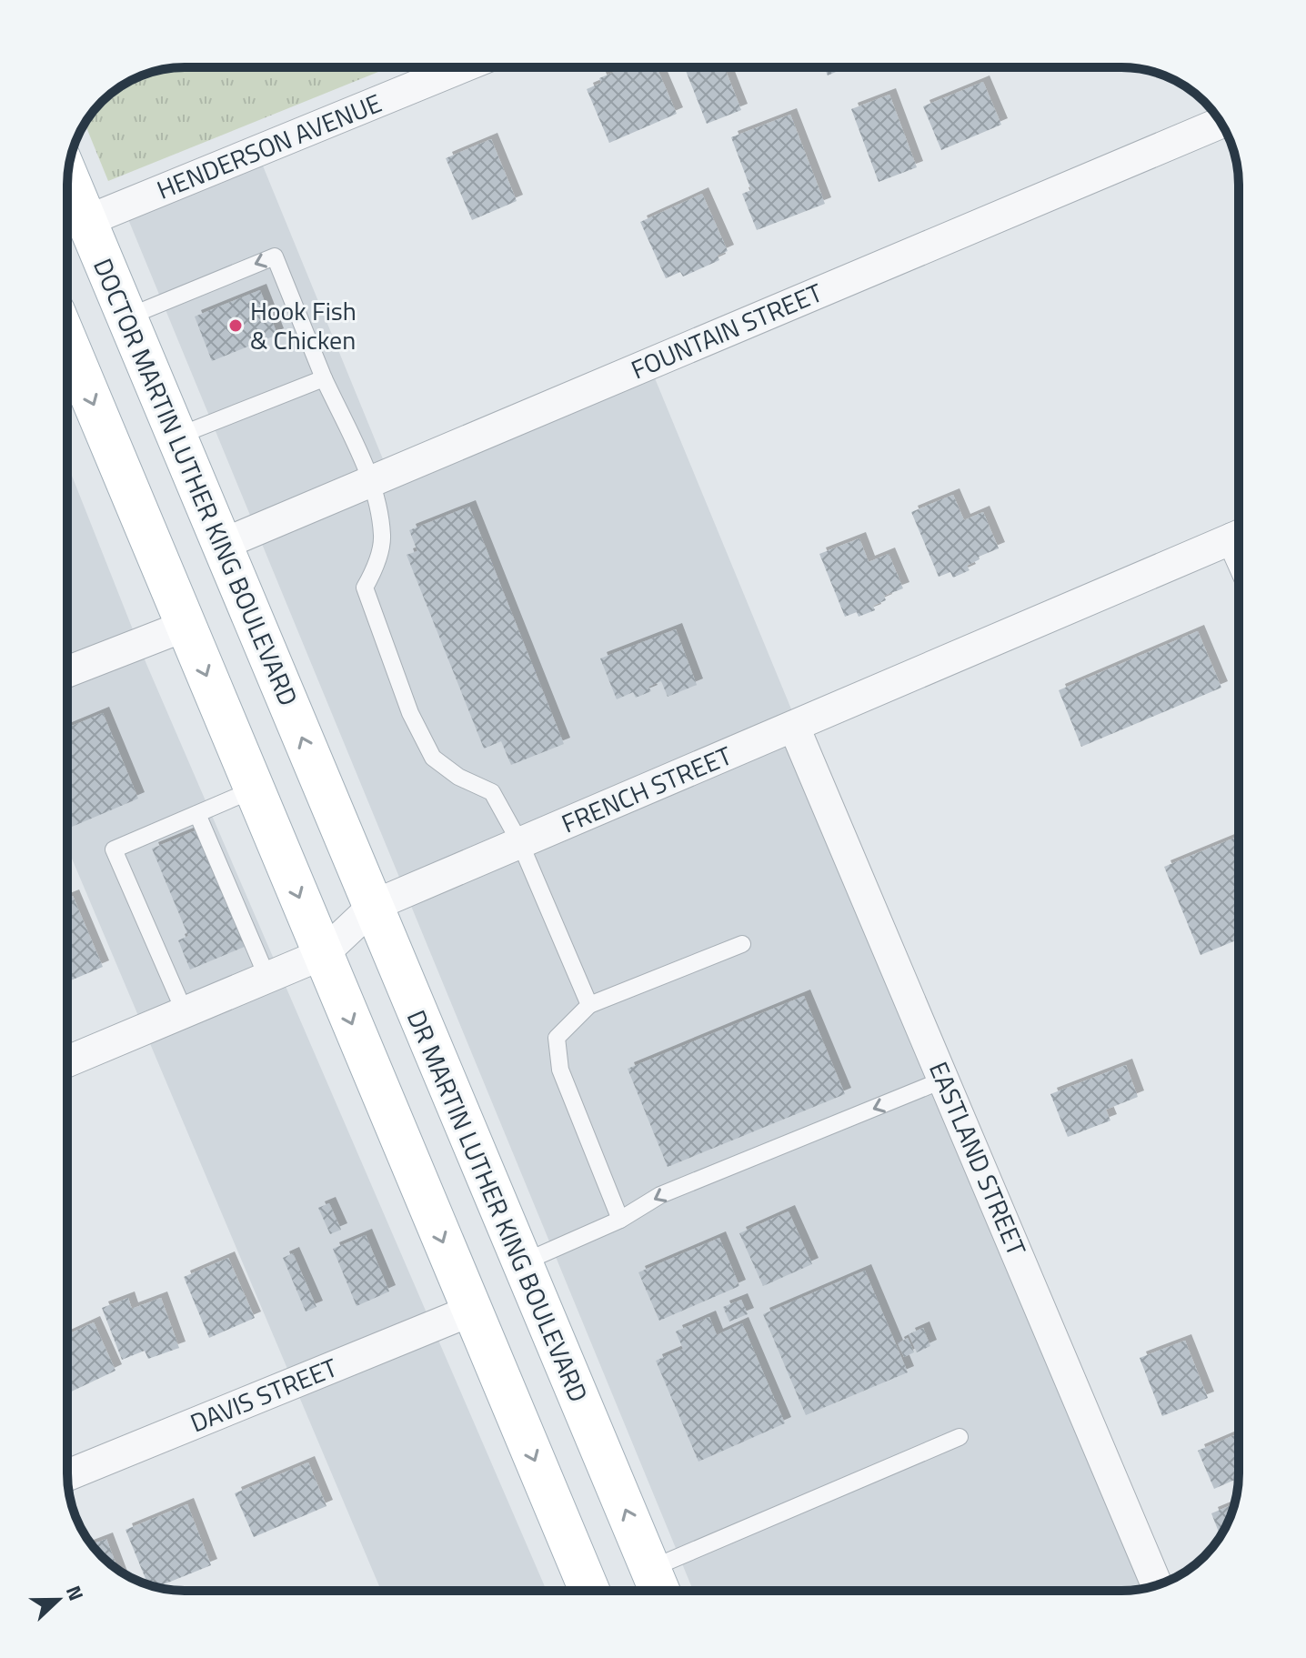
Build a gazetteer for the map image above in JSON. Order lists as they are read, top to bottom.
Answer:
{
  "streets": {
    "main road": ["DOCTOR MARTIN LUTHER KING BOULEVARD", "DR MARTIN LUTHER KING BOULEVARD"],
    "street": [
      "HENDERSON AVENUE",
      "FOUNTAIN STREET",
      "FRENCH STREET",
      "EASTLAND STREET",
      "DAVIS STREET"
    ]
  },
  "crossings": [
    ["HENDERSON AVENUE", "DOCTOR MARTIN LUTHER KING BOULEVARD"],
    ["FOUNTAIN STREET", "DOCTOR MARTIN LUTHER KING BOULEVARD"],
    ["DOCTOR MARTIN LUTHER KING BOULEVARD", "DR MARTIN LUTHER KING BOULEVARD"],
    ["FRENCH STREET", "EASTLAND STREET"],
    ["FRENCH STREET", "DR MARTIN LUTHER KING BOULEVARD"]
  ],
  "places": ["Hook Fish & Chicken"],
  "north": "right"
}
